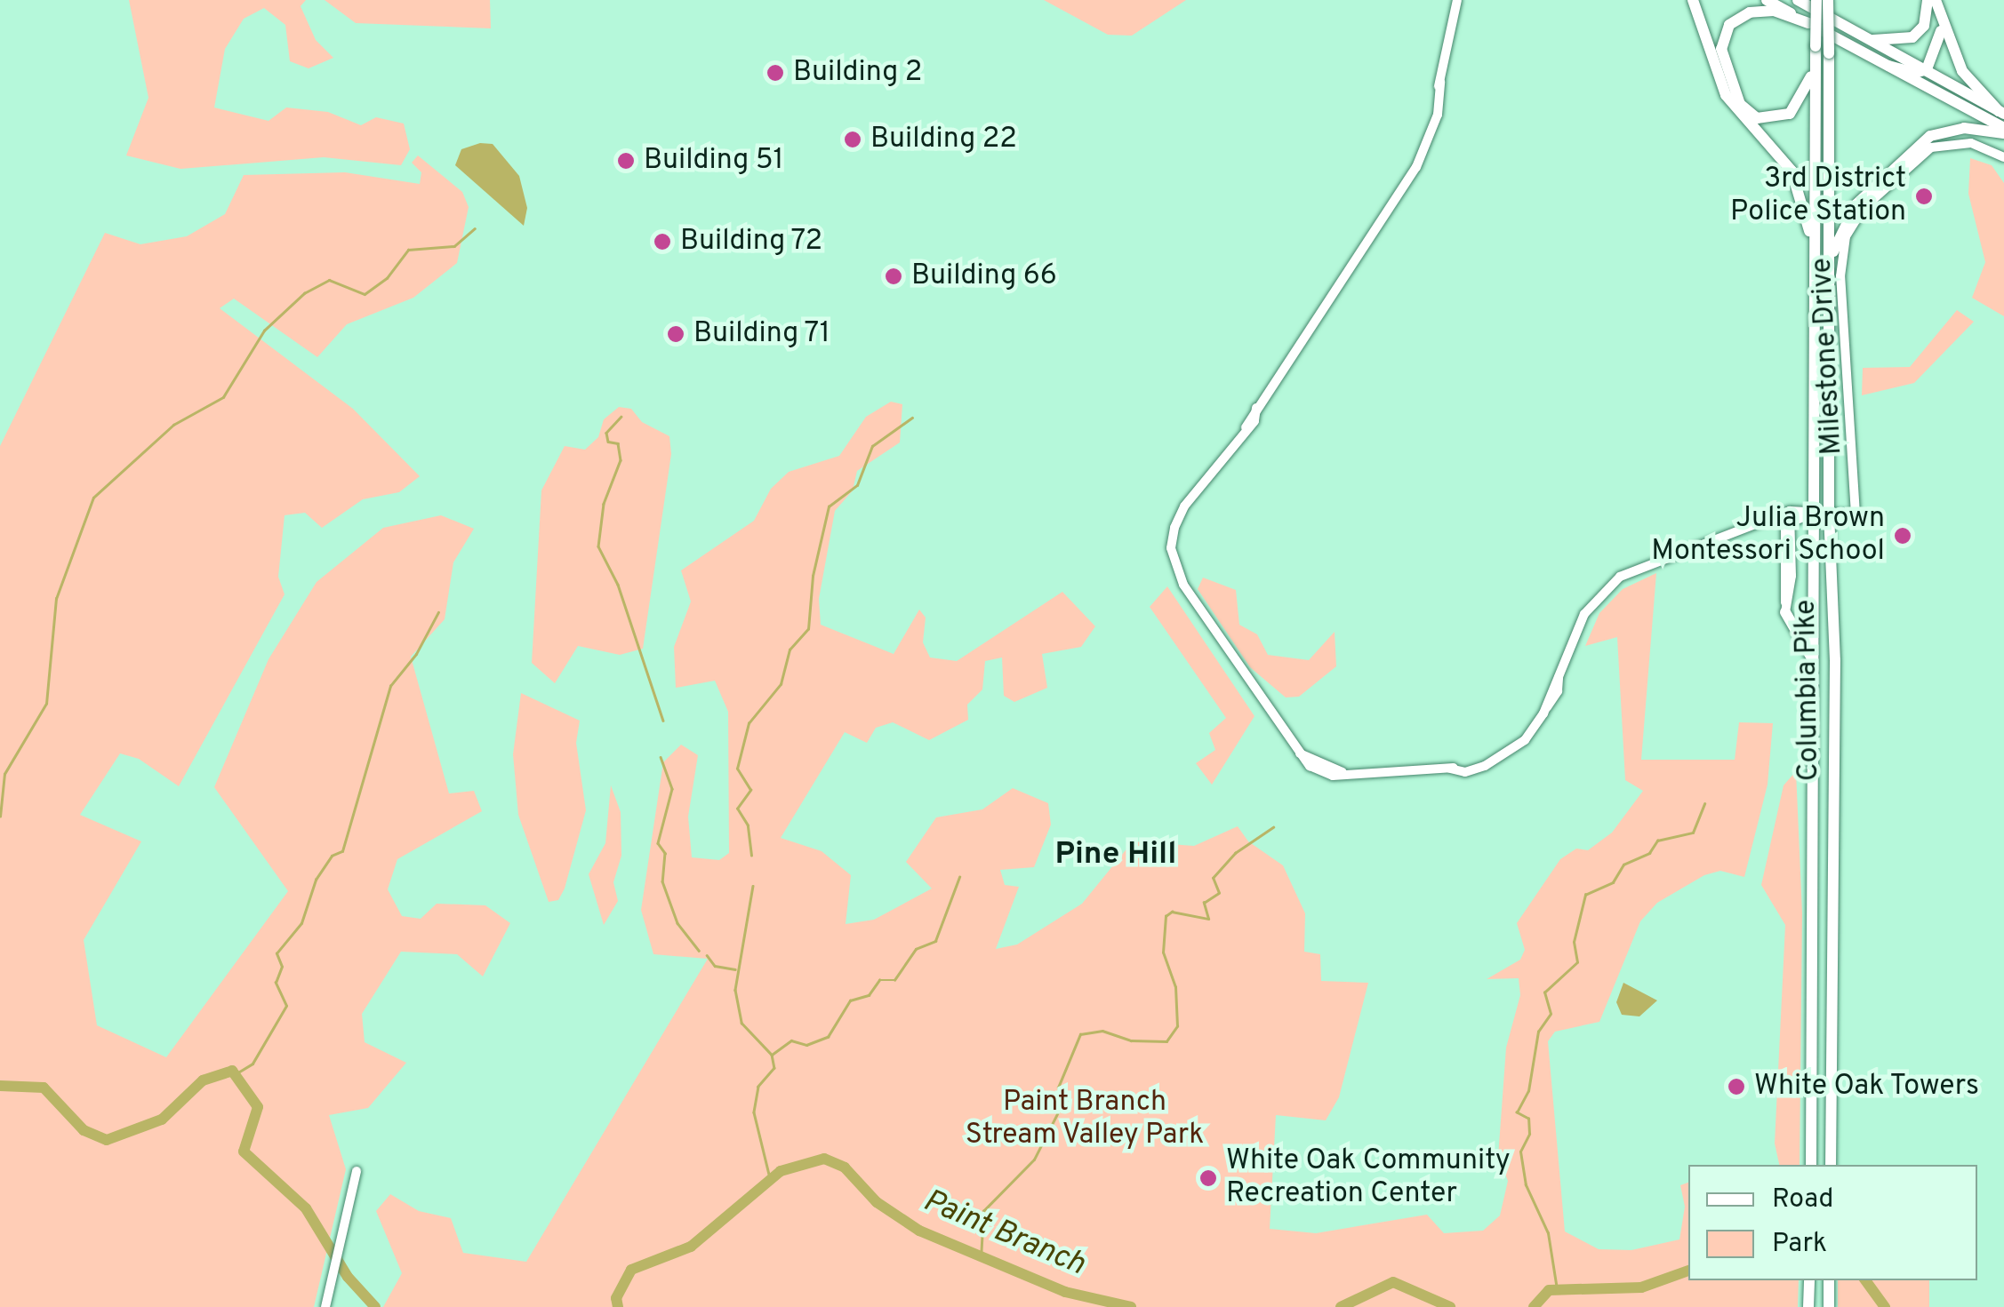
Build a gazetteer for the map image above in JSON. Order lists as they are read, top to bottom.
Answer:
{
  "streets": {
    "main road": ["Columbia Pike"],
    "street": ["Milestone Drive"]
  },
  "crossings": [
    ["Milestone Drive", "Columbia Pike"]
  ],
  "districts": ["Pine Hill"],
  "water": ["Paint Branch"],
  "parks": ["Paint Branch Stream Valley Park"],
  "places": [
    "Building 2",
    "Building 22",
    "Building 51",
    "3rd District Police Station",
    "Building 72",
    "Building 66",
    "Building 71",
    "Julia Brown Montessori School",
    "White Oak Towers",
    "White Oak Community Recreation Center"
  ],
  "legend": ["Road", "Park"]
}
